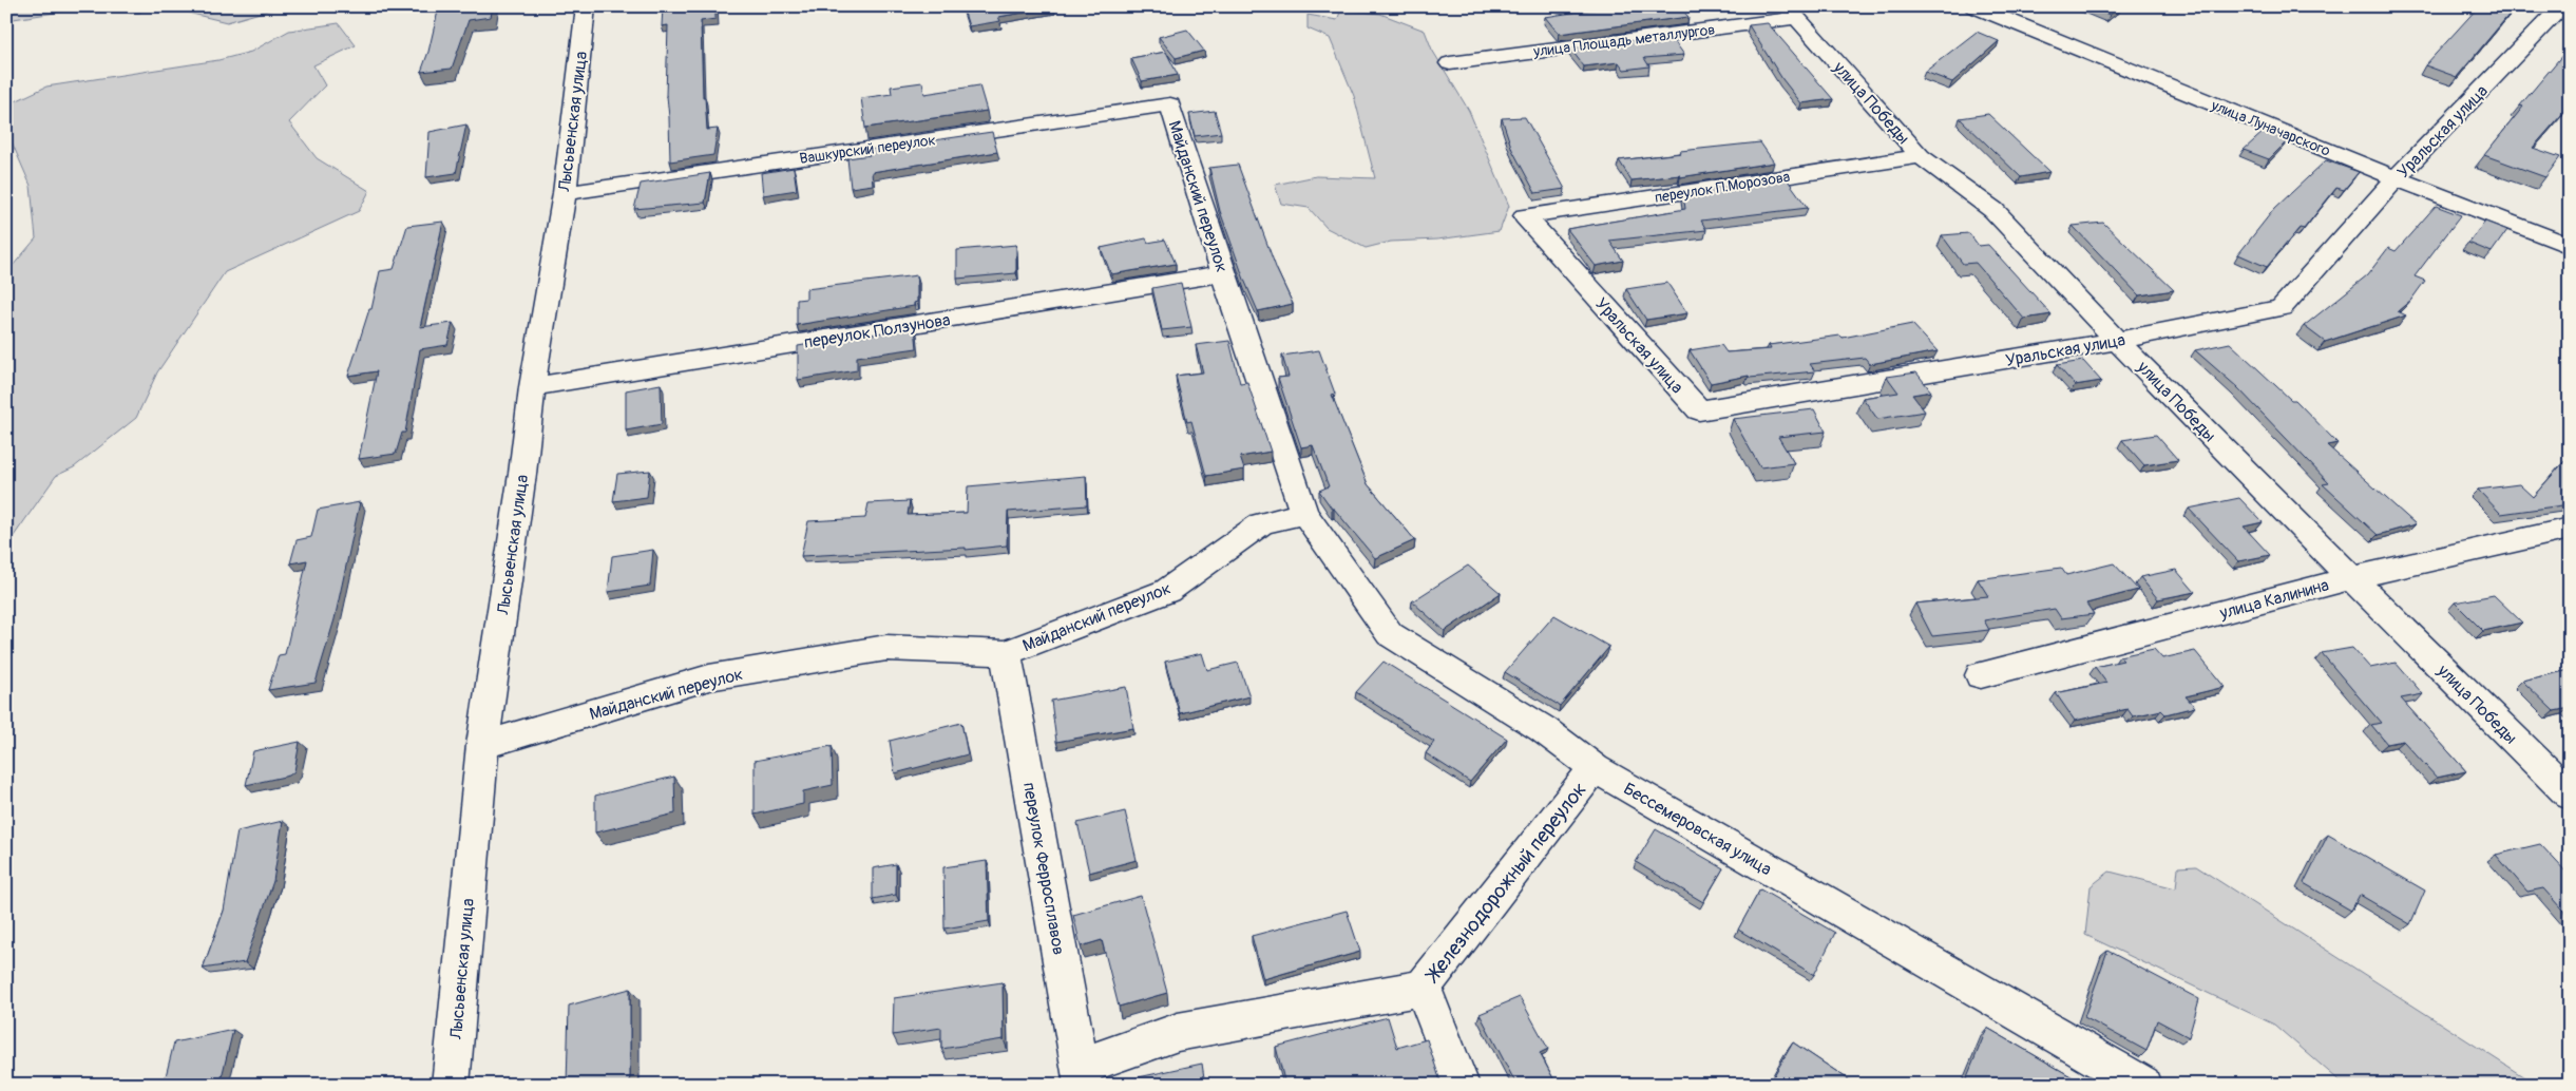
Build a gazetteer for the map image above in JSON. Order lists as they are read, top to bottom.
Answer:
{
  "streets": {
    "street": [
      "улица Площадь металлургов",
      "улица Победы",
      "Лысьвенская улица",
      "улица Луначарского",
      "Уральская улица",
      "Вашкурский переулок",
      "переулок П.Морозова",
      "Майданский переулок",
      "переулок Ползунова",
      "улица Калинина",
      "Бессемеровская улица",
      "переулок Ферросплавов",
      "Железнодорожный переулок"
    ]
  },
  "crossings": [
    ["улица Площадь металлургов", "улица Победы"],
    ["улица Победы", "Уральская улица"],
    ["улица Победы", "переулок П.Морозова"],
    ["улица Победы", "улица Калинина"],
    ["Лысьвенская улица", "Вашкурский переулок"],
    ["Лысьвенская улица", "Майданский переулок"],
    ["Лысьвенская улица", "переулок Ползунова"],
    ["улица Луначарского", "Уральская улица"],
    ["Уральская улица", "переулок П.Морозова"],
    ["Вашкурский переулок", "Майданский переулок"],
    ["Майданский переулок", "переулок Ползунова"],
    ["Майданский переулок", "Бессемеровская улица"],
    ["Майданский переулок", "переулок Ферросплавов"],
    ["Бессемеровская улица", "Железнодорожный переулок"]
  ]
}
